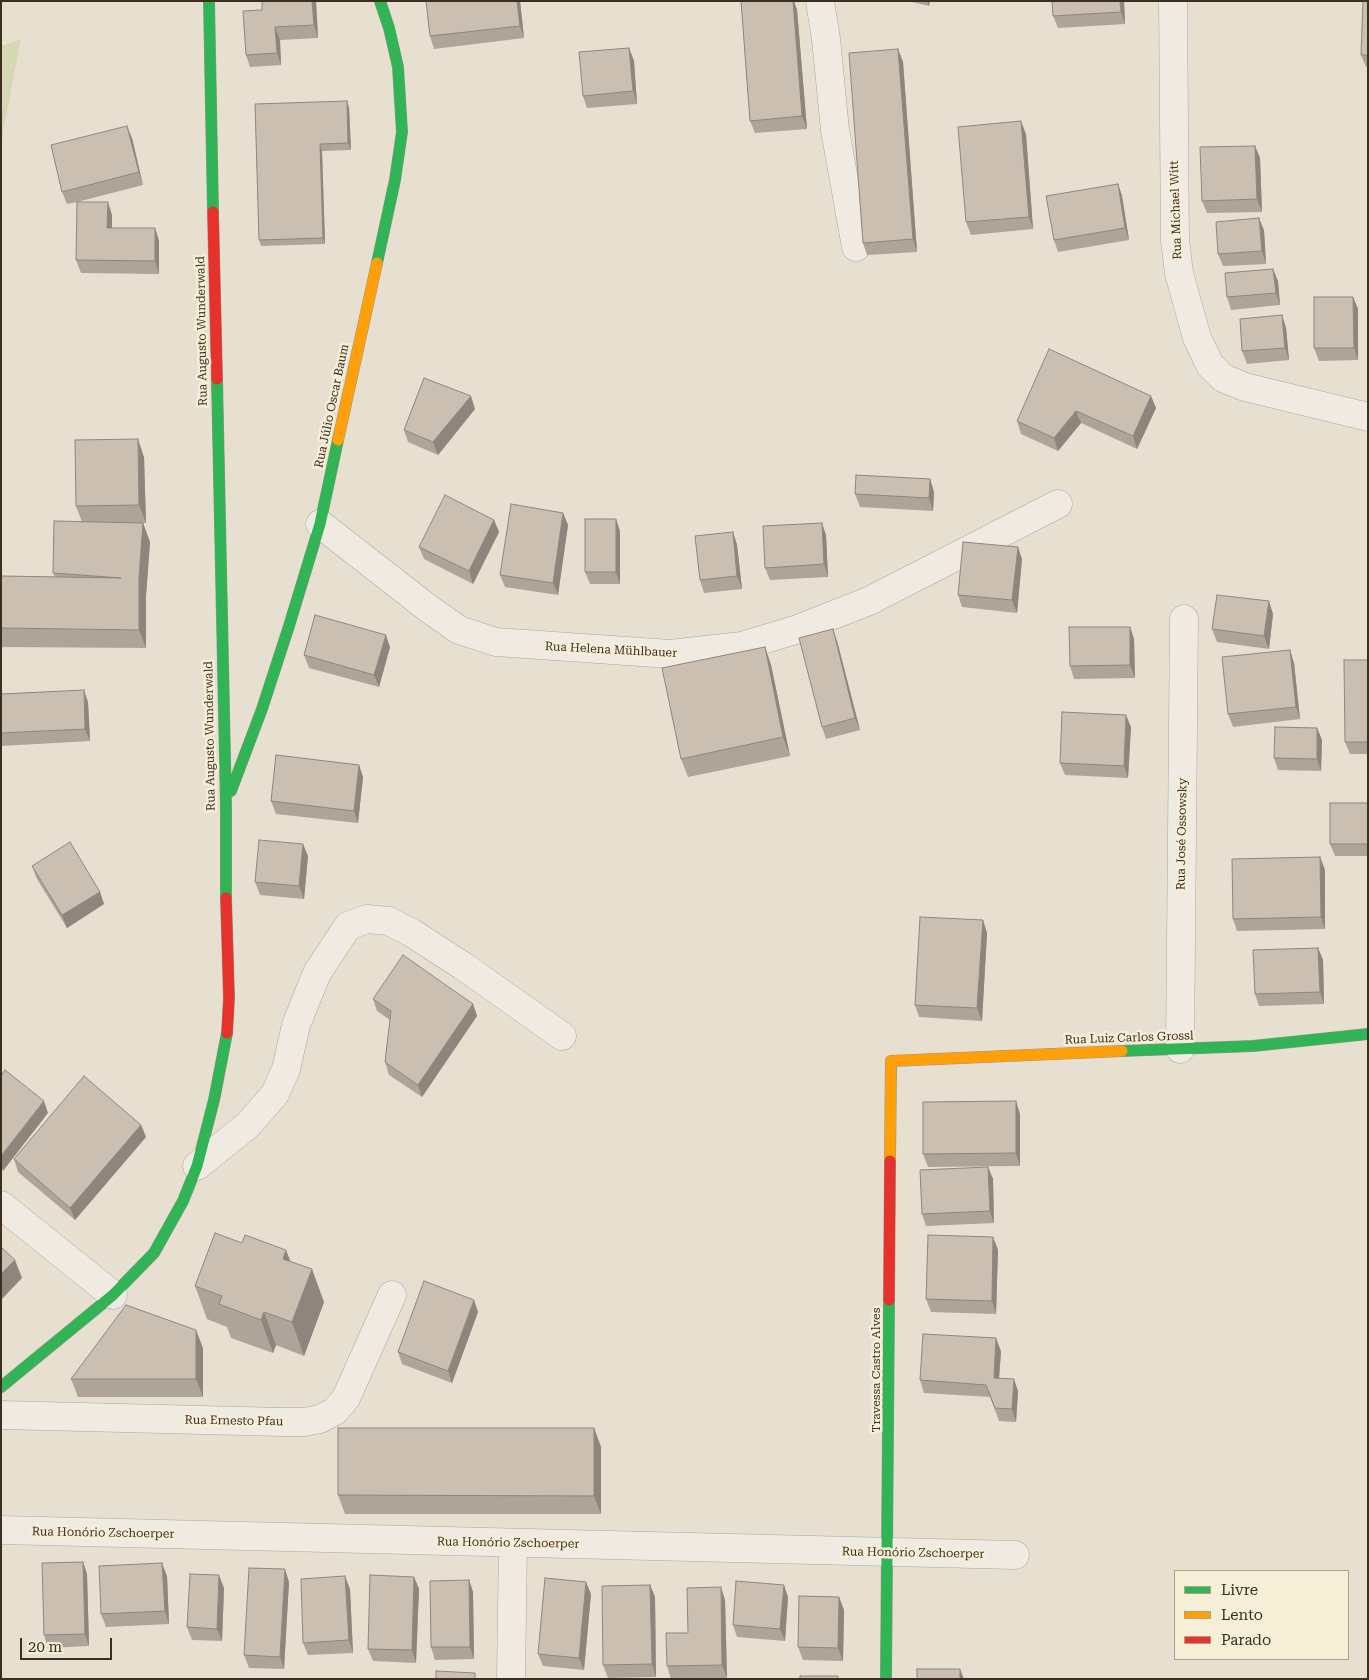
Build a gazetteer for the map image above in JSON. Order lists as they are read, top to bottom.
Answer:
{
  "streets": {
    "street": [
      "Rua Michael Witt",
      "Rua Augusto Wunderwald",
      "Rua Júlio Oscar Baum",
      "Rua Helena Mühlbauer",
      "Rua José Ossowsky",
      "Rua Luiz Carlos Grossl",
      "Travessa Castro Alves",
      "Rua Ernesto Pfau",
      "Rua Honório Zschoerper"
    ]
  },
  "crossings": [
    ["Rua Augusto Wunderwald", "Rua Júlio Oscar Baum"],
    ["Rua Júlio Oscar Baum", "Rua Helena Mühlbauer"],
    ["Rua José Ossowsky", "Rua Luiz Carlos Grossl"],
    ["Rua Luiz Carlos Grossl", "Travessa Castro Alves"],
    ["Travessa Castro Alves", "Rua Honório Zschoerper"]
  ],
  "legend": ["Livre", "Lento", "Parado"],
  "scale_bar": "20 m"
}
